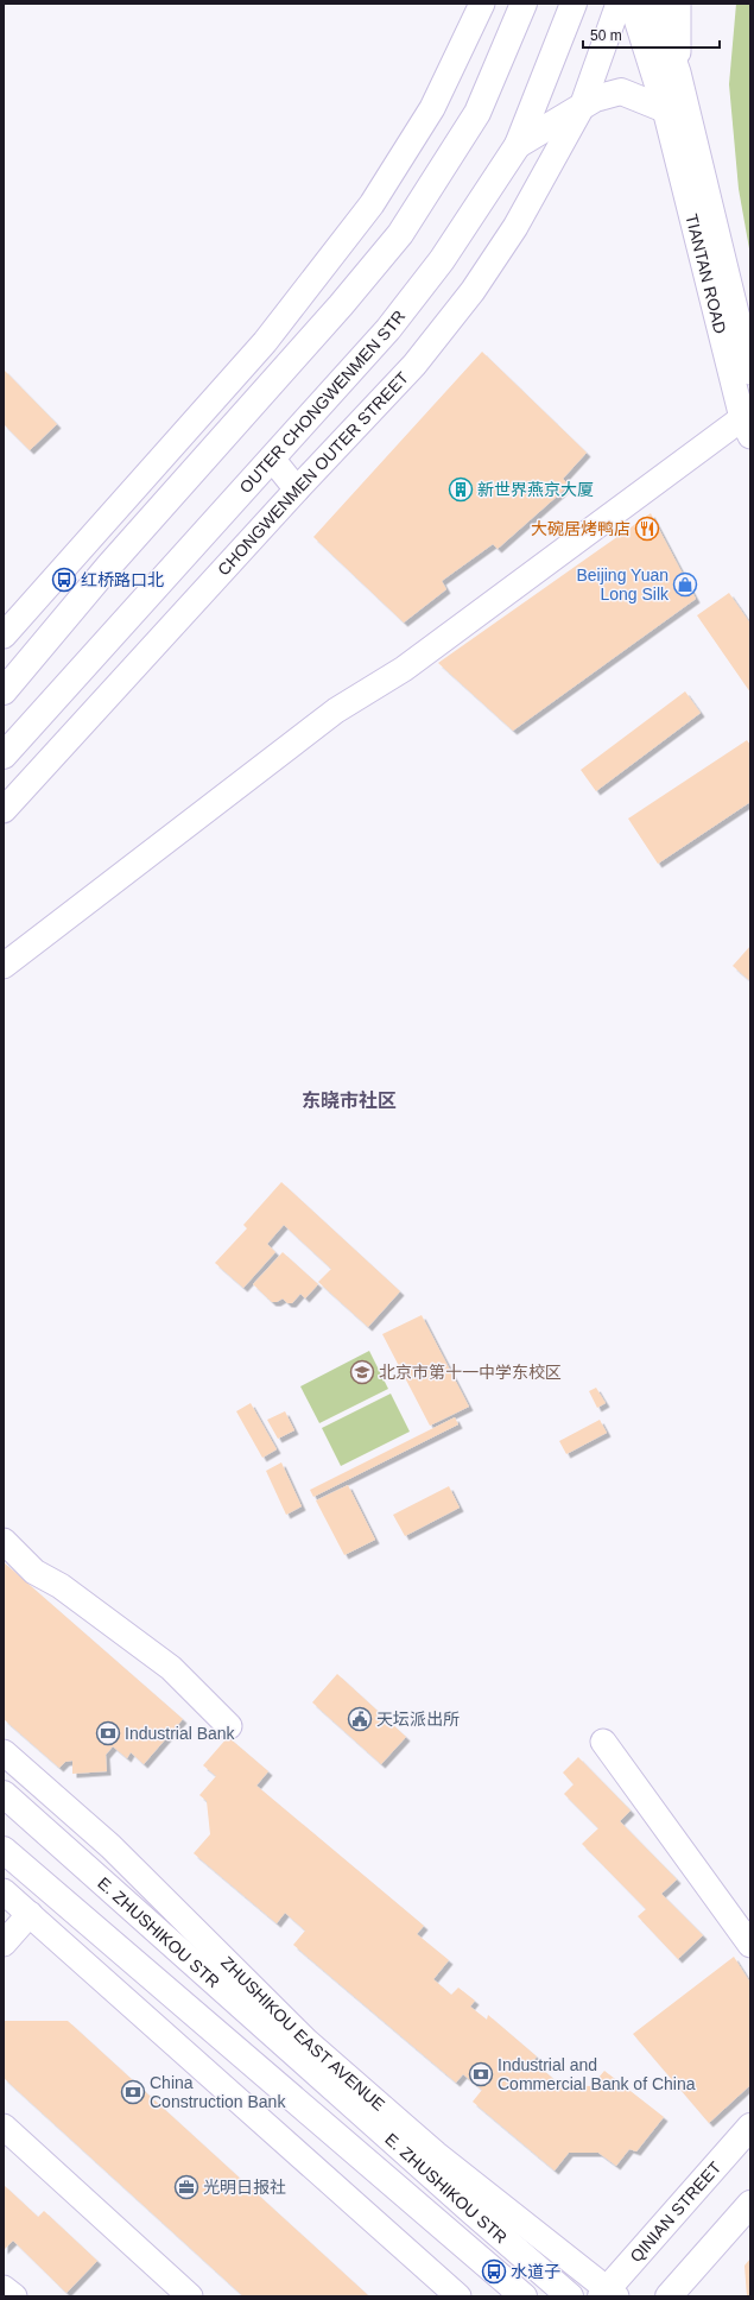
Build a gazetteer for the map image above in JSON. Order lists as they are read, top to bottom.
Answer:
{
  "streets": {
    "main road": ["OUTER CHONGWENMEN STR", "E. ZHUSHIKOU STR", "QINIAN STREET"],
    "street": ["TIANTAN ROAD", "CHONGWENMEN OUTER STREET", "ZHUSHIKOU EAST AVENUE"]
  },
  "crossings": [
    ["ZHUSHIKOU EAST AVENUE", "QINIAN STREET"]
  ],
  "districts": ["东晓市社区"],
  "places": {
    "building": ["新世界燕京大厦"],
    "restaurant": ["大碗居烤鸭店"],
    "bus stop": ["红桥路口北", "水道子"],
    "shop": ["Beijing Yuan Long Silk"],
    "school or university": ["北京市第十一中学东校区"],
    "public building": ["天坛派出所"],
    "bank": ["Industrial Bank", "Industrial and Commercial Bank of China", "China Construction Bank"],
    "office": ["光明日报社"]
  },
  "scale_bar": "50 m"
}
